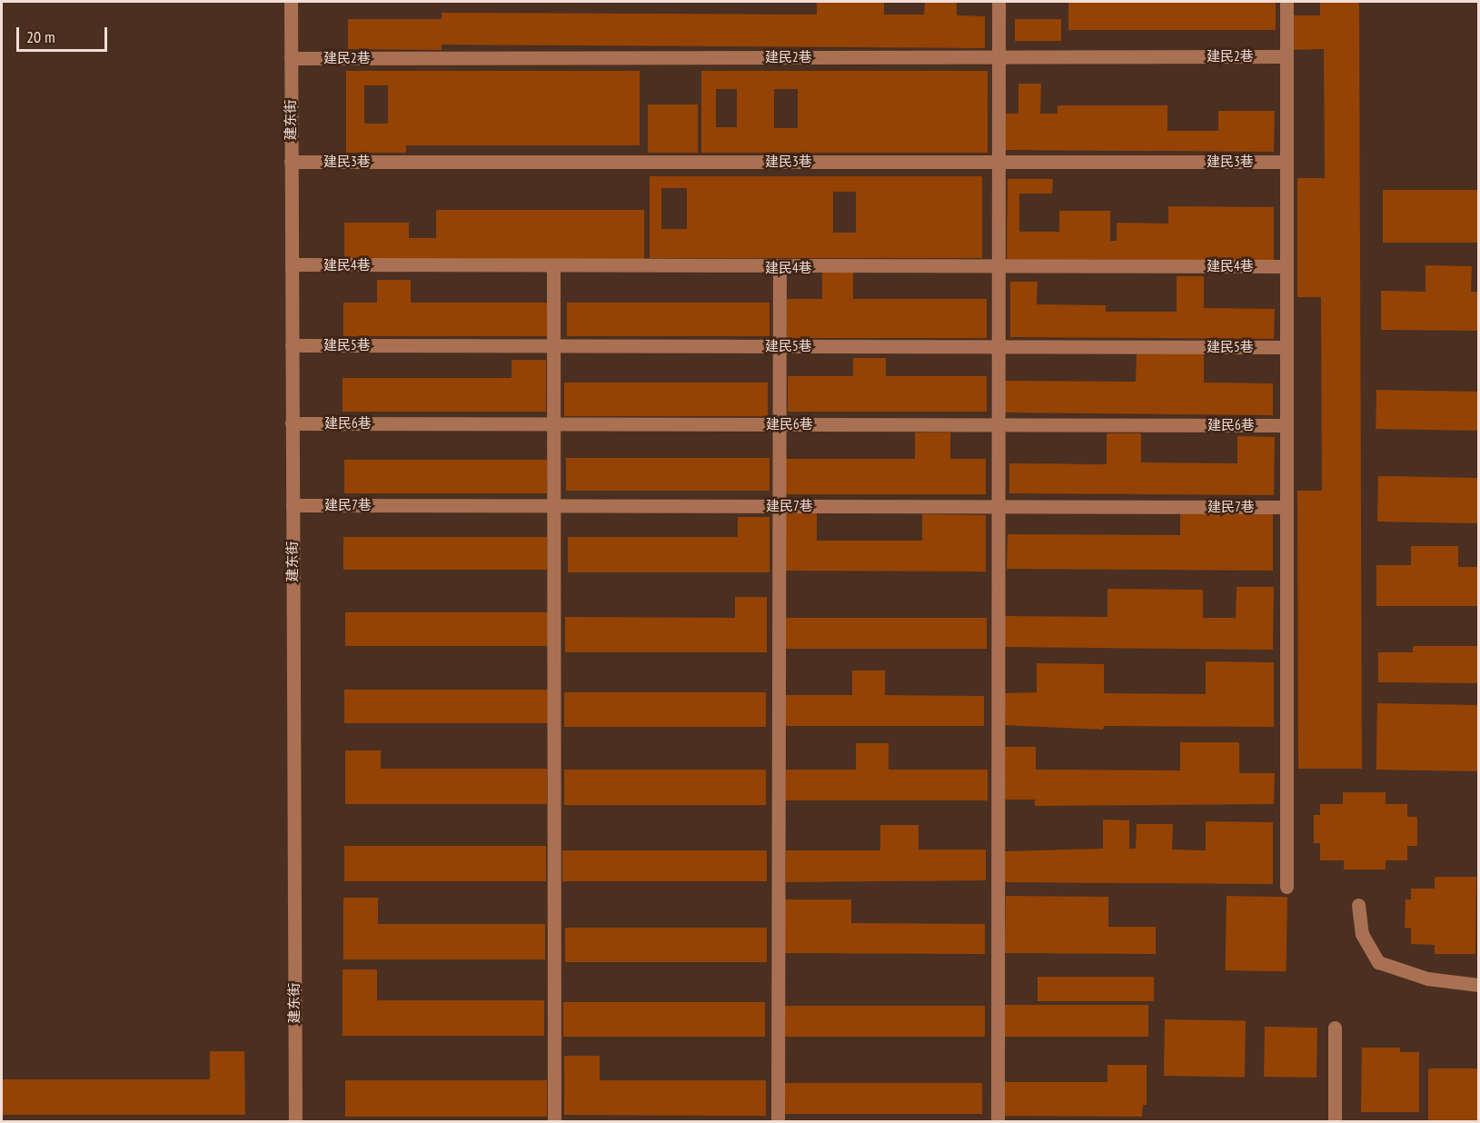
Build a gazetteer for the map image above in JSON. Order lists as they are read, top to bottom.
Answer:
{
  "streets": {
    "street": [
      "建民2巷",
      "建东街",
      "建民3巷",
      "建民4巷",
      "建民5巷",
      "建民6巷",
      "建民7巷"
    ]
  },
  "crossings": [
    ["建民2巷", "建东街"],
    ["建东街", "建民3巷"],
    ["建东街", "建民4巷"],
    ["建东街", "建民5巷"],
    ["建东街", "建民6巷"],
    ["建东街", "建民7巷"]
  ],
  "scale_bar": "20 m"
}
